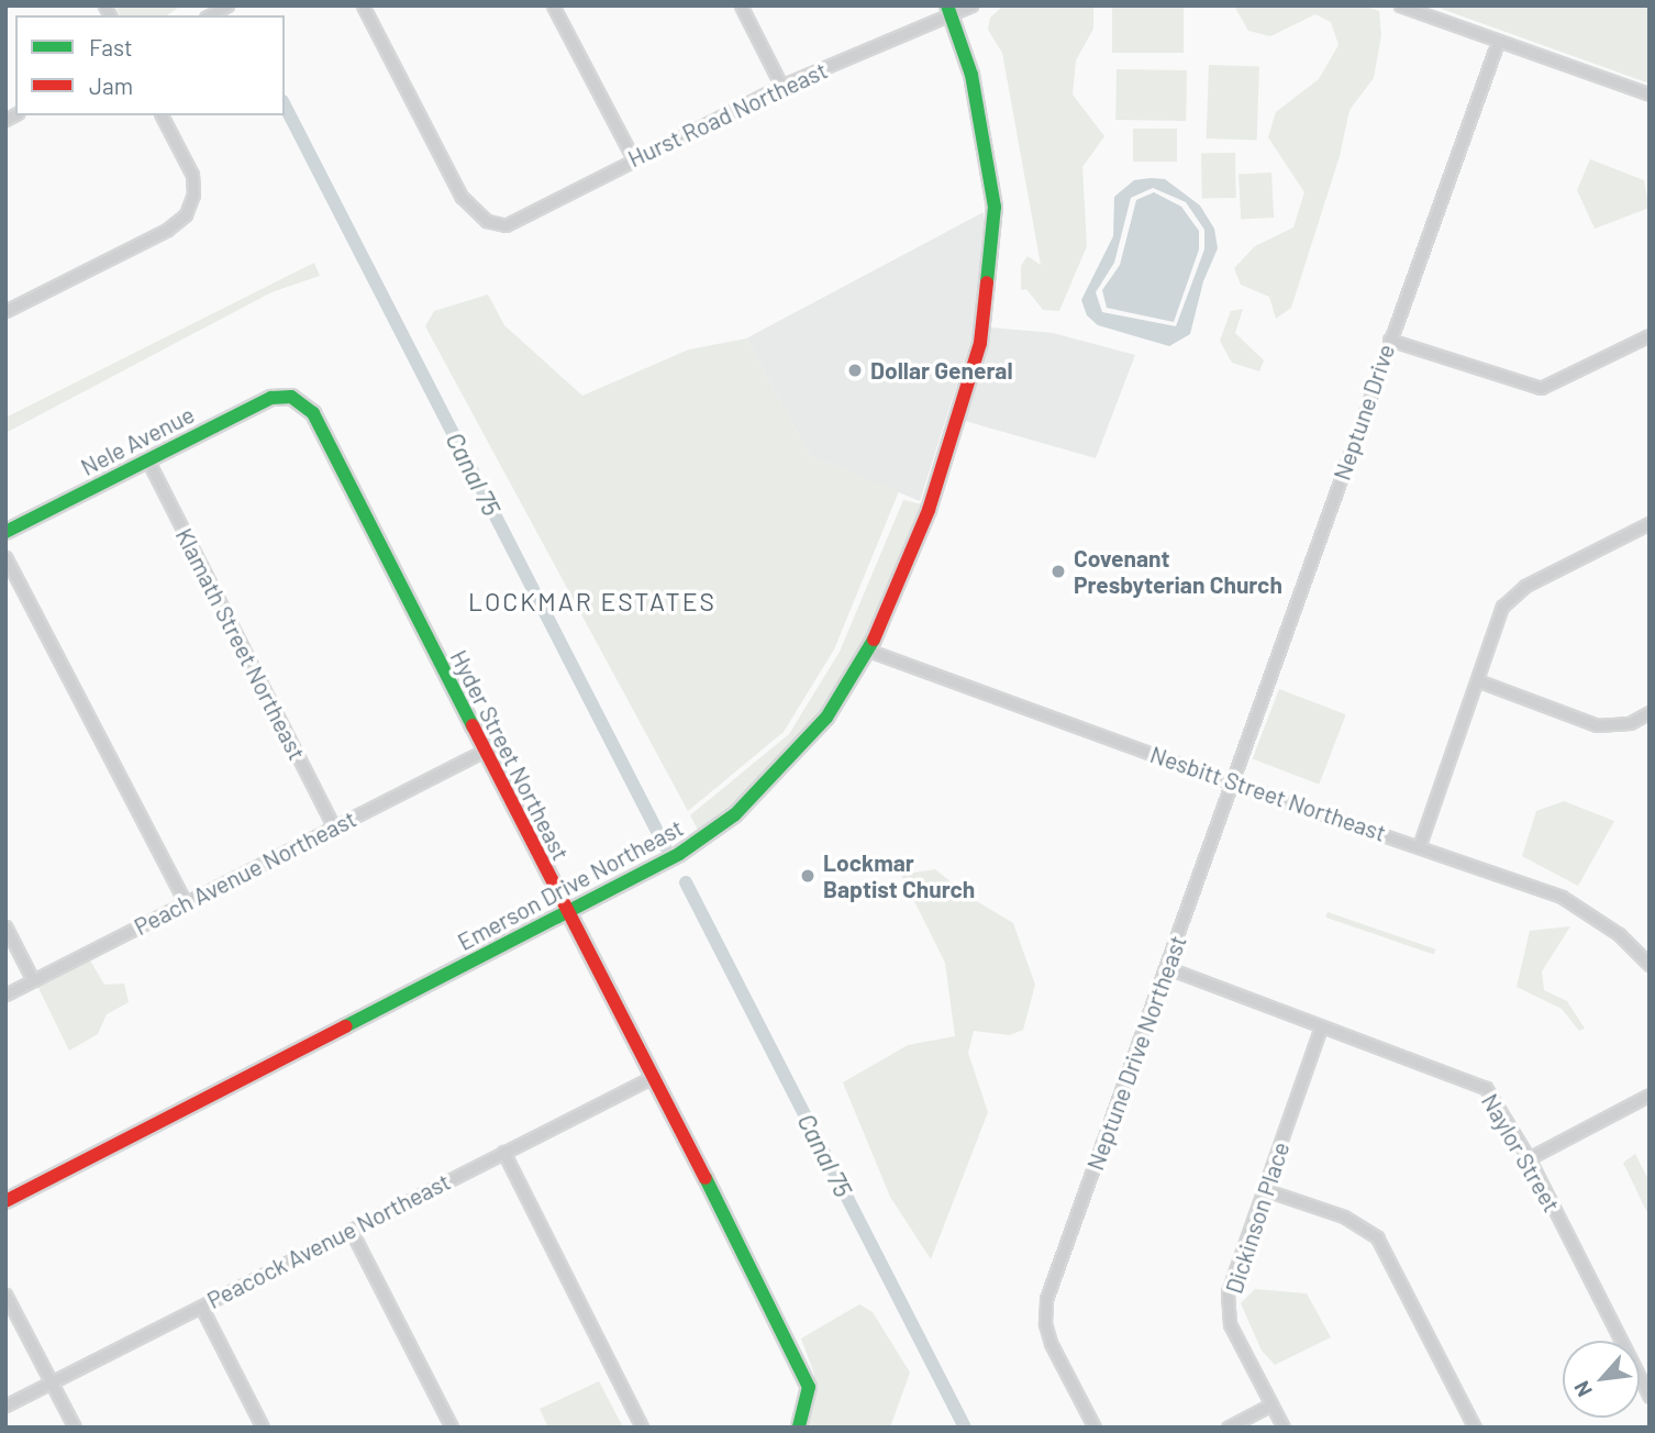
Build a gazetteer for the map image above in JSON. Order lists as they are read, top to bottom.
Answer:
{
  "streets": {
    "street": [
      "Hurst Road Northeast",
      "Neptune Drive",
      "Nele Avenue",
      "Klamath Street Northeast",
      "Hyder Street Northeast",
      "Nesbitt Street Northeast",
      "Peach Avenue Northeast",
      "Emerson Drive Northeast",
      "Neptune Drive Northeast",
      "Naylor Street",
      "Dickinson Place",
      "Peacock Avenue Northeast"
    ]
  },
  "crossings": [
    ["Hurst Road Northeast", "Emerson Drive Northeast"],
    ["Neptune Drive", "Nesbitt Street Northeast"],
    ["Neptune Drive", "Neptune Drive Northeast"],
    ["Nele Avenue", "Klamath Street Northeast"],
    ["Nele Avenue", "Hyder Street Northeast"],
    ["Klamath Street Northeast", "Peach Avenue Northeast"],
    ["Hyder Street Northeast", "Peach Avenue Northeast"],
    ["Hyder Street Northeast", "Emerson Drive Northeast"],
    ["Hyder Street Northeast", "Peacock Avenue Northeast"],
    ["Nesbitt Street Northeast", "Emerson Drive Northeast"],
    ["Nesbitt Street Northeast", "Neptune Drive Northeast"],
    ["Neptune Drive Northeast", "Naylor Street"],
    ["Naylor Street", "Dickinson Place"]
  ],
  "districts": ["LOCKMAR ESTATES"],
  "water": ["Canal 75"],
  "places": ["Dollar General", "Covenant Presbyterian Church", "Lockmar Baptist Church"],
  "legend": ["Fast", "Jam"],
  "north": "bottom left"
}
